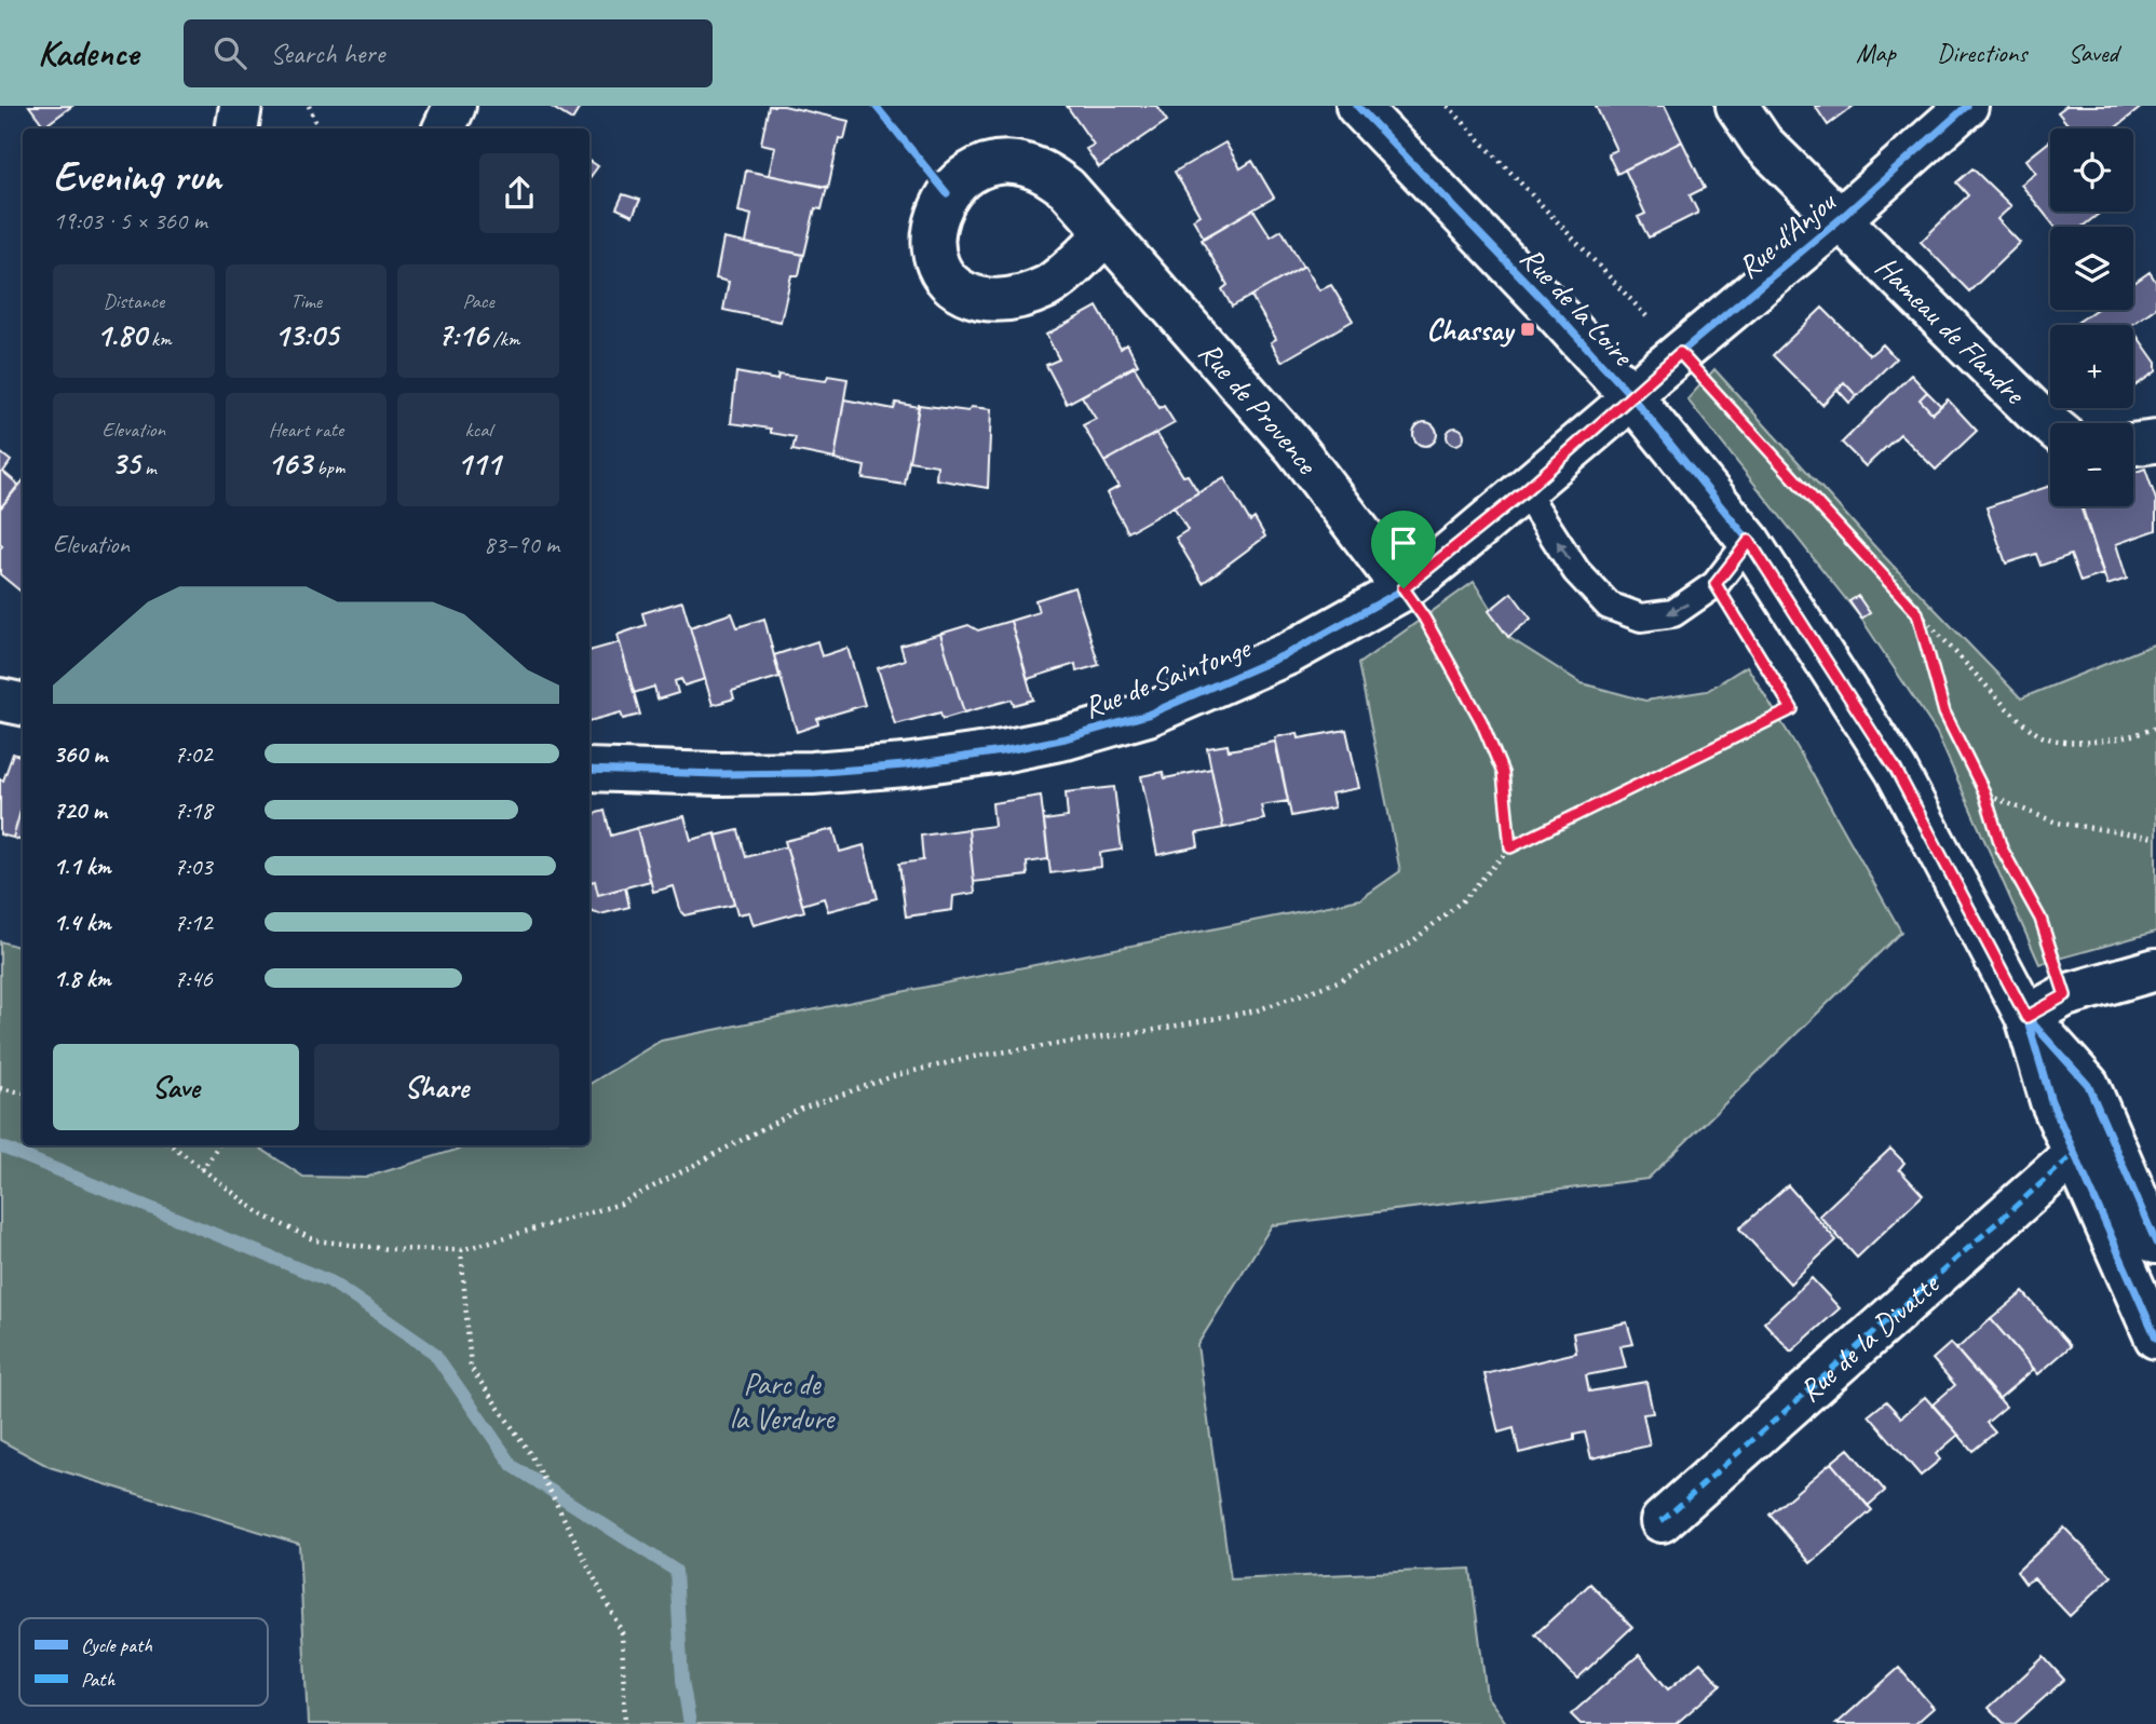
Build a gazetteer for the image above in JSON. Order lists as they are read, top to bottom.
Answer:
{
  "streets": {
    "street": [
      "Rue d'Anjou",
      "Rue de la Loire",
      "Hameau de Flandre",
      "Rue de Provence",
      "Rue de Saintonge",
      "Rue de la Divatte"
    ]
  },
  "crossings": [
    ["Rue d'Anjou", "Rue de la Loire"],
    ["Rue d'Anjou", "Hameau de Flandre"],
    ["Rue d'Anjou", "Rue de Saintonge"],
    ["Rue de la Loire", "Rue de Saintonge"],
    ["Rue de la Loire", "Rue de la Divatte"],
    ["Rue de Provence", "Rue de Saintonge"]
  ],
  "parks": ["Parc de la Verdure"],
  "places": {
    "transit": ["Chassay"]
  },
  "legend": ["Cycle path", "Path"],
  "page": {
    "header": "Kadence",
    "search": "Search here",
    "nav": ["Map", "Directions", "Saved"],
    "map_buttons": ["+", "−"],
    "heading": ["Evening run", "19:03 · 5 × 360 m"],
    "stats": [
      ["Distance", "1.80 km"],
      ["Time", "13:05"],
      ["Pace", "7:16 /km"],
      ["Elevation", "35 m"],
      ["Heart rate", "163 bpm"],
      ["kcal", "111"]
    ],
    "chart": ["Elevation", "83–90 m"],
    "list": [
      {
        "name": "360 m",
        "note": "7:02"
      },
      {
        "name": "720 m",
        "note": "7:18"
      },
      {
        "name": "1.1 km",
        "note": "7:03"
      },
      {
        "name": "1.4 km",
        "note": "7:12"
      },
      {
        "name": "1.8 km",
        "note": "7:46"
      }
    ],
    "buttons": ["Save", "Share"]
  }
}
